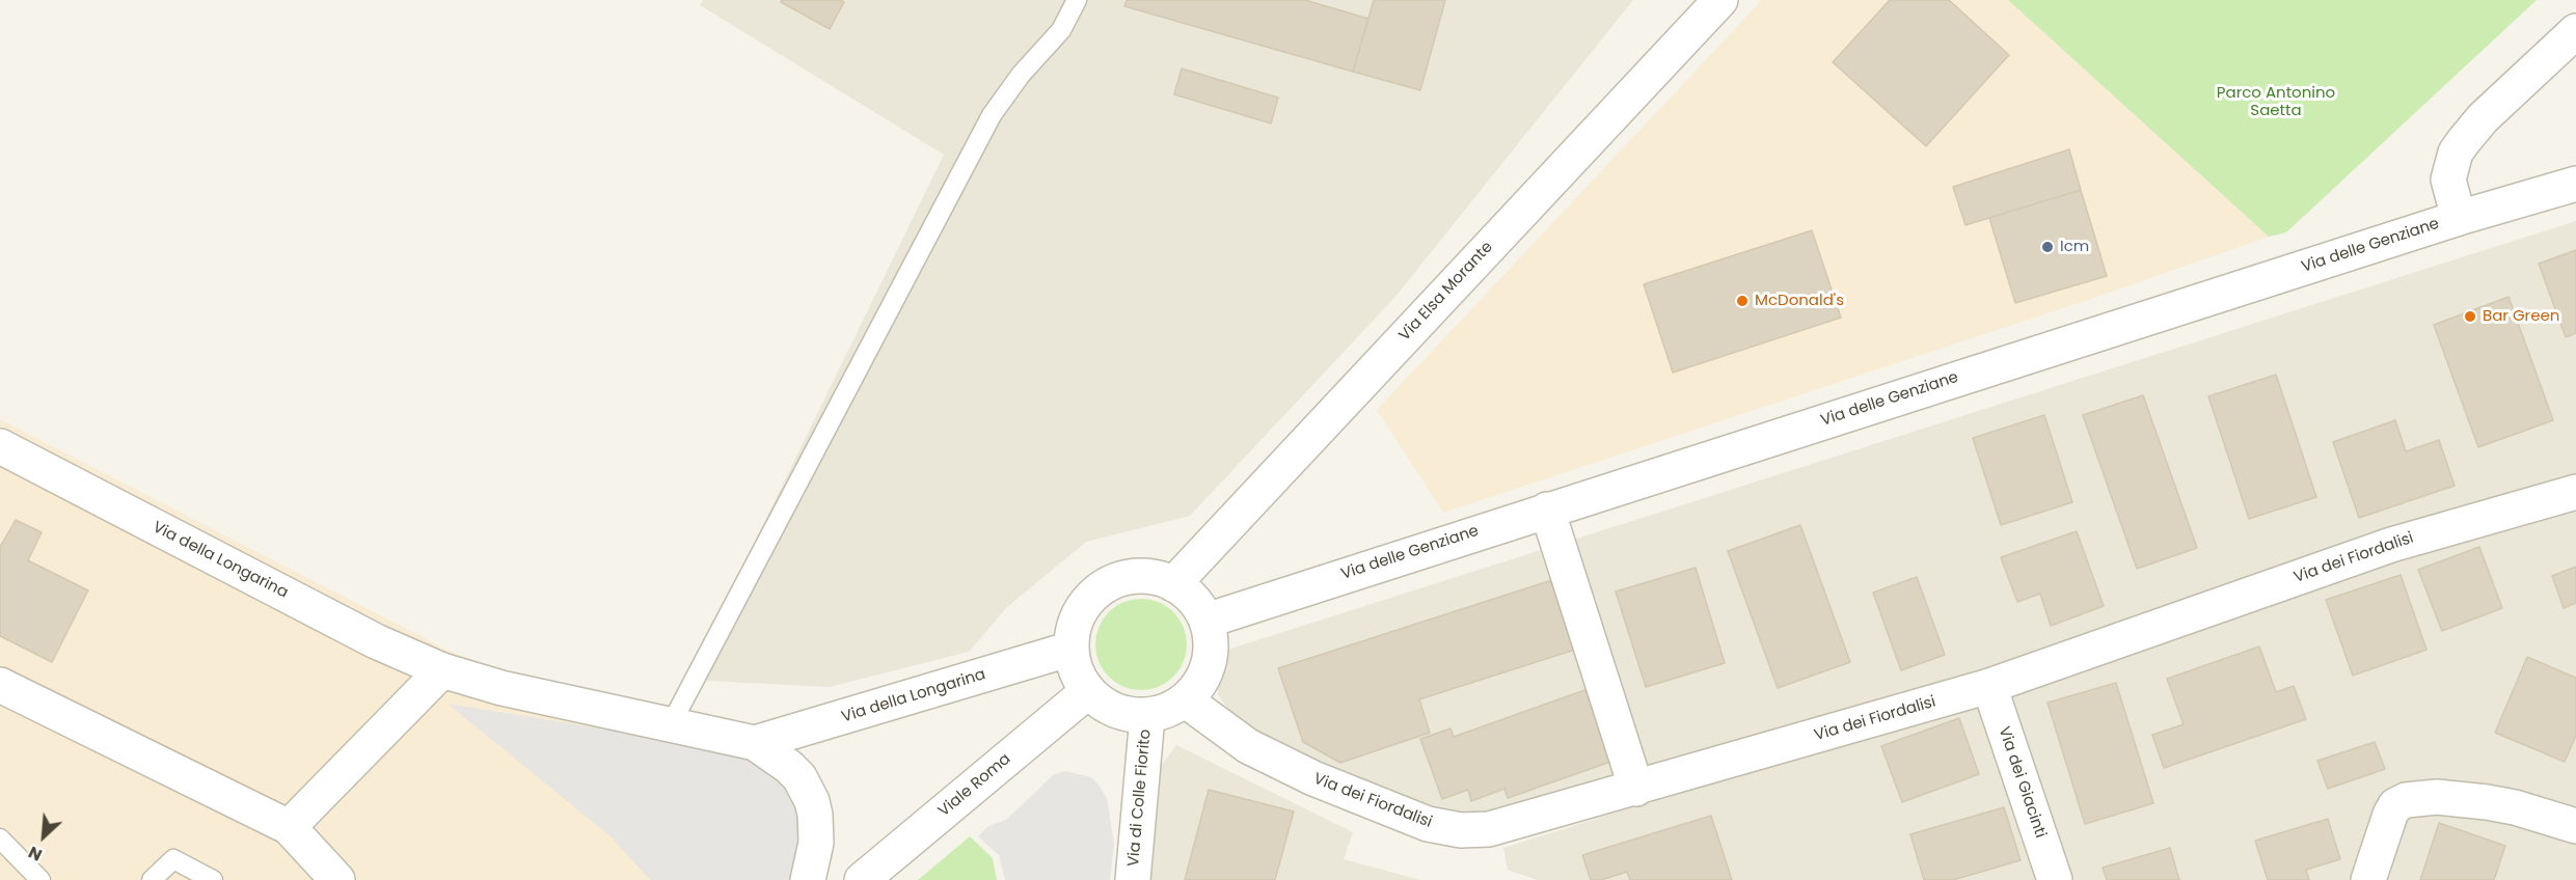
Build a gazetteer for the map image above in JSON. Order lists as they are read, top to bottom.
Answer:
{
  "streets": {
    "street": [
      "Via delle Genziane",
      "Via Elsa Morante",
      "Via dei Fiordalisi",
      "Via della Longarina",
      "Via dei Giacinti",
      "Viale Roma",
      "Via di Colle Fiorito"
    ]
  },
  "crossings": [
    ["Via delle Genziane", "Via Elsa Morante"],
    ["Via delle Genziane", "Via dei Fiordalisi"],
    ["Via delle Genziane", "Via della Longarina"],
    ["Via delle Genziane", "Viale Roma"],
    ["Via delle Genziane", "Via di Colle Fiorito"],
    ["Via Elsa Morante", "Via dei Fiordalisi"],
    ["Via Elsa Morante", "Via della Longarina"],
    ["Via Elsa Morante", "Viale Roma"],
    ["Via Elsa Morante", "Via di Colle Fiorito"],
    ["Via dei Fiordalisi", "Via della Longarina"],
    ["Via dei Fiordalisi", "Via dei Giacinti"],
    ["Via dei Fiordalisi", "Viale Roma"],
    ["Via dei Fiordalisi", "Via di Colle Fiorito"],
    ["Via della Longarina", "Viale Roma"],
    ["Via della Longarina", "Via di Colle Fiorito"],
    ["Viale Roma", "Via di Colle Fiorito"]
  ],
  "parks": ["Parco Antonino Saetta"],
  "places": ["Icm", "McDonald's", "Bar Green"],
  "north": "bottom left"
}
